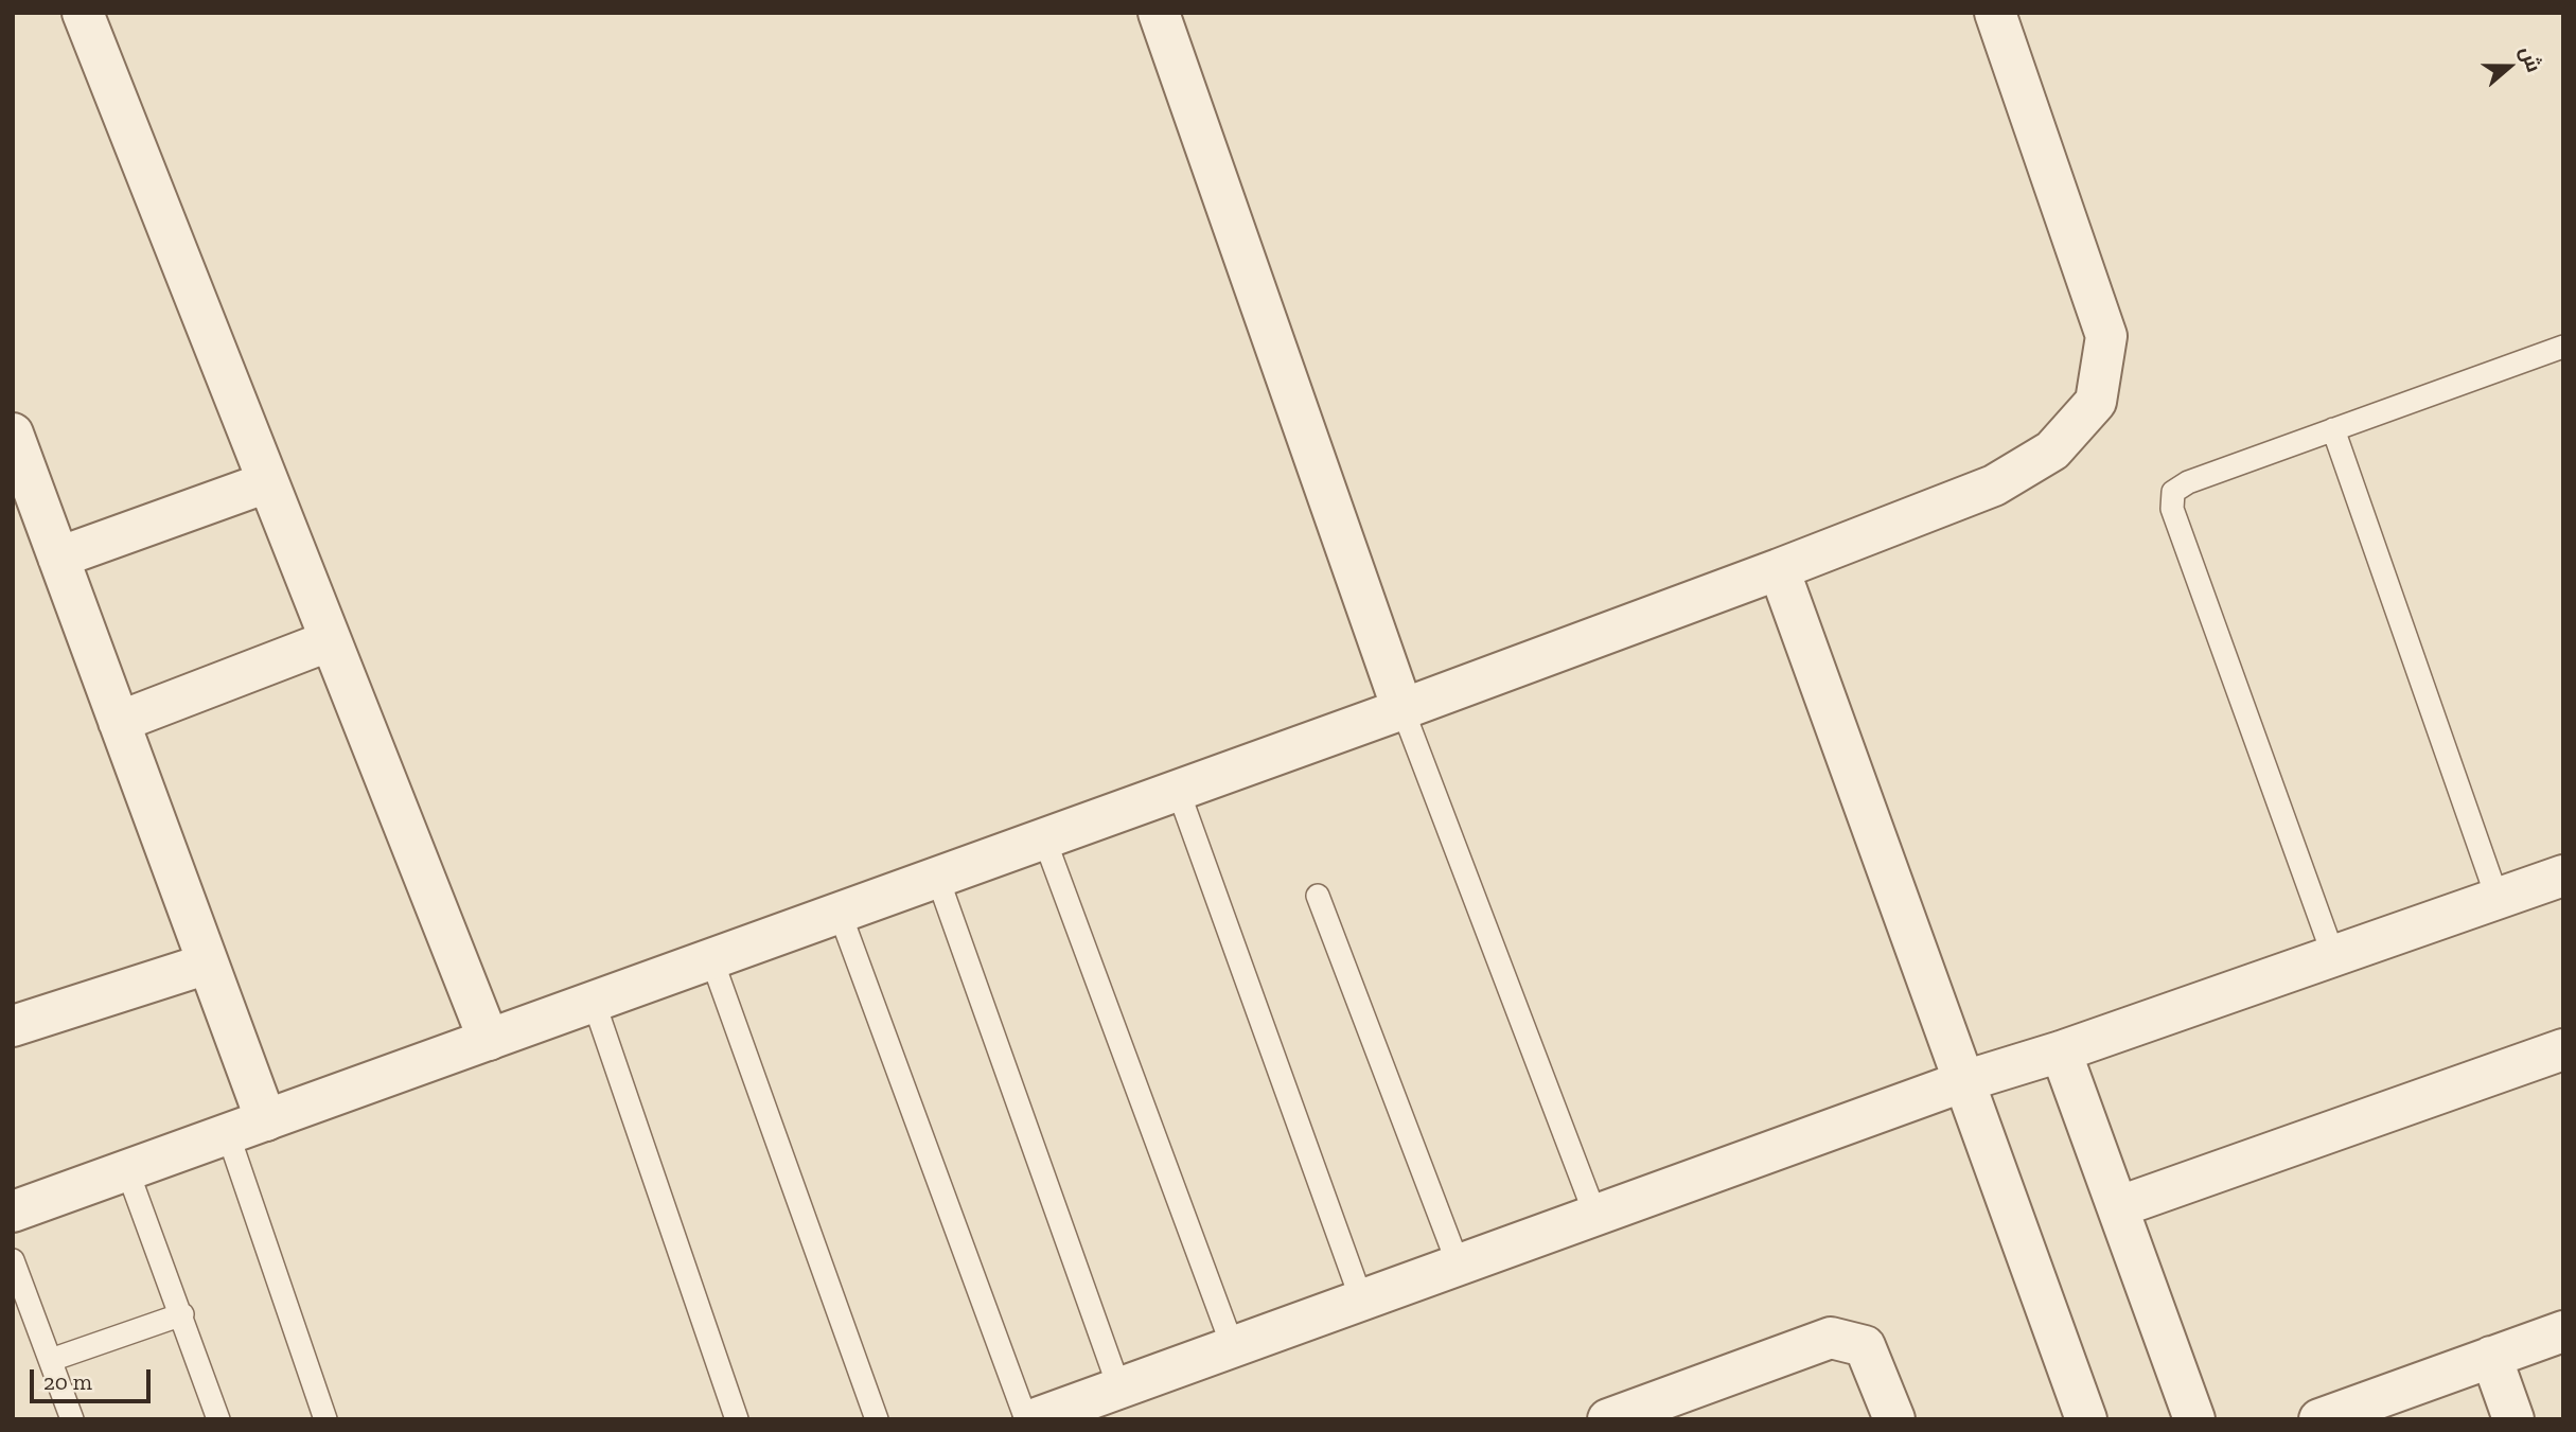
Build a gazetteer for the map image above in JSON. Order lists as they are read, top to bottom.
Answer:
{
  "scale_bar": "20 m",
  "north": "right"
}
